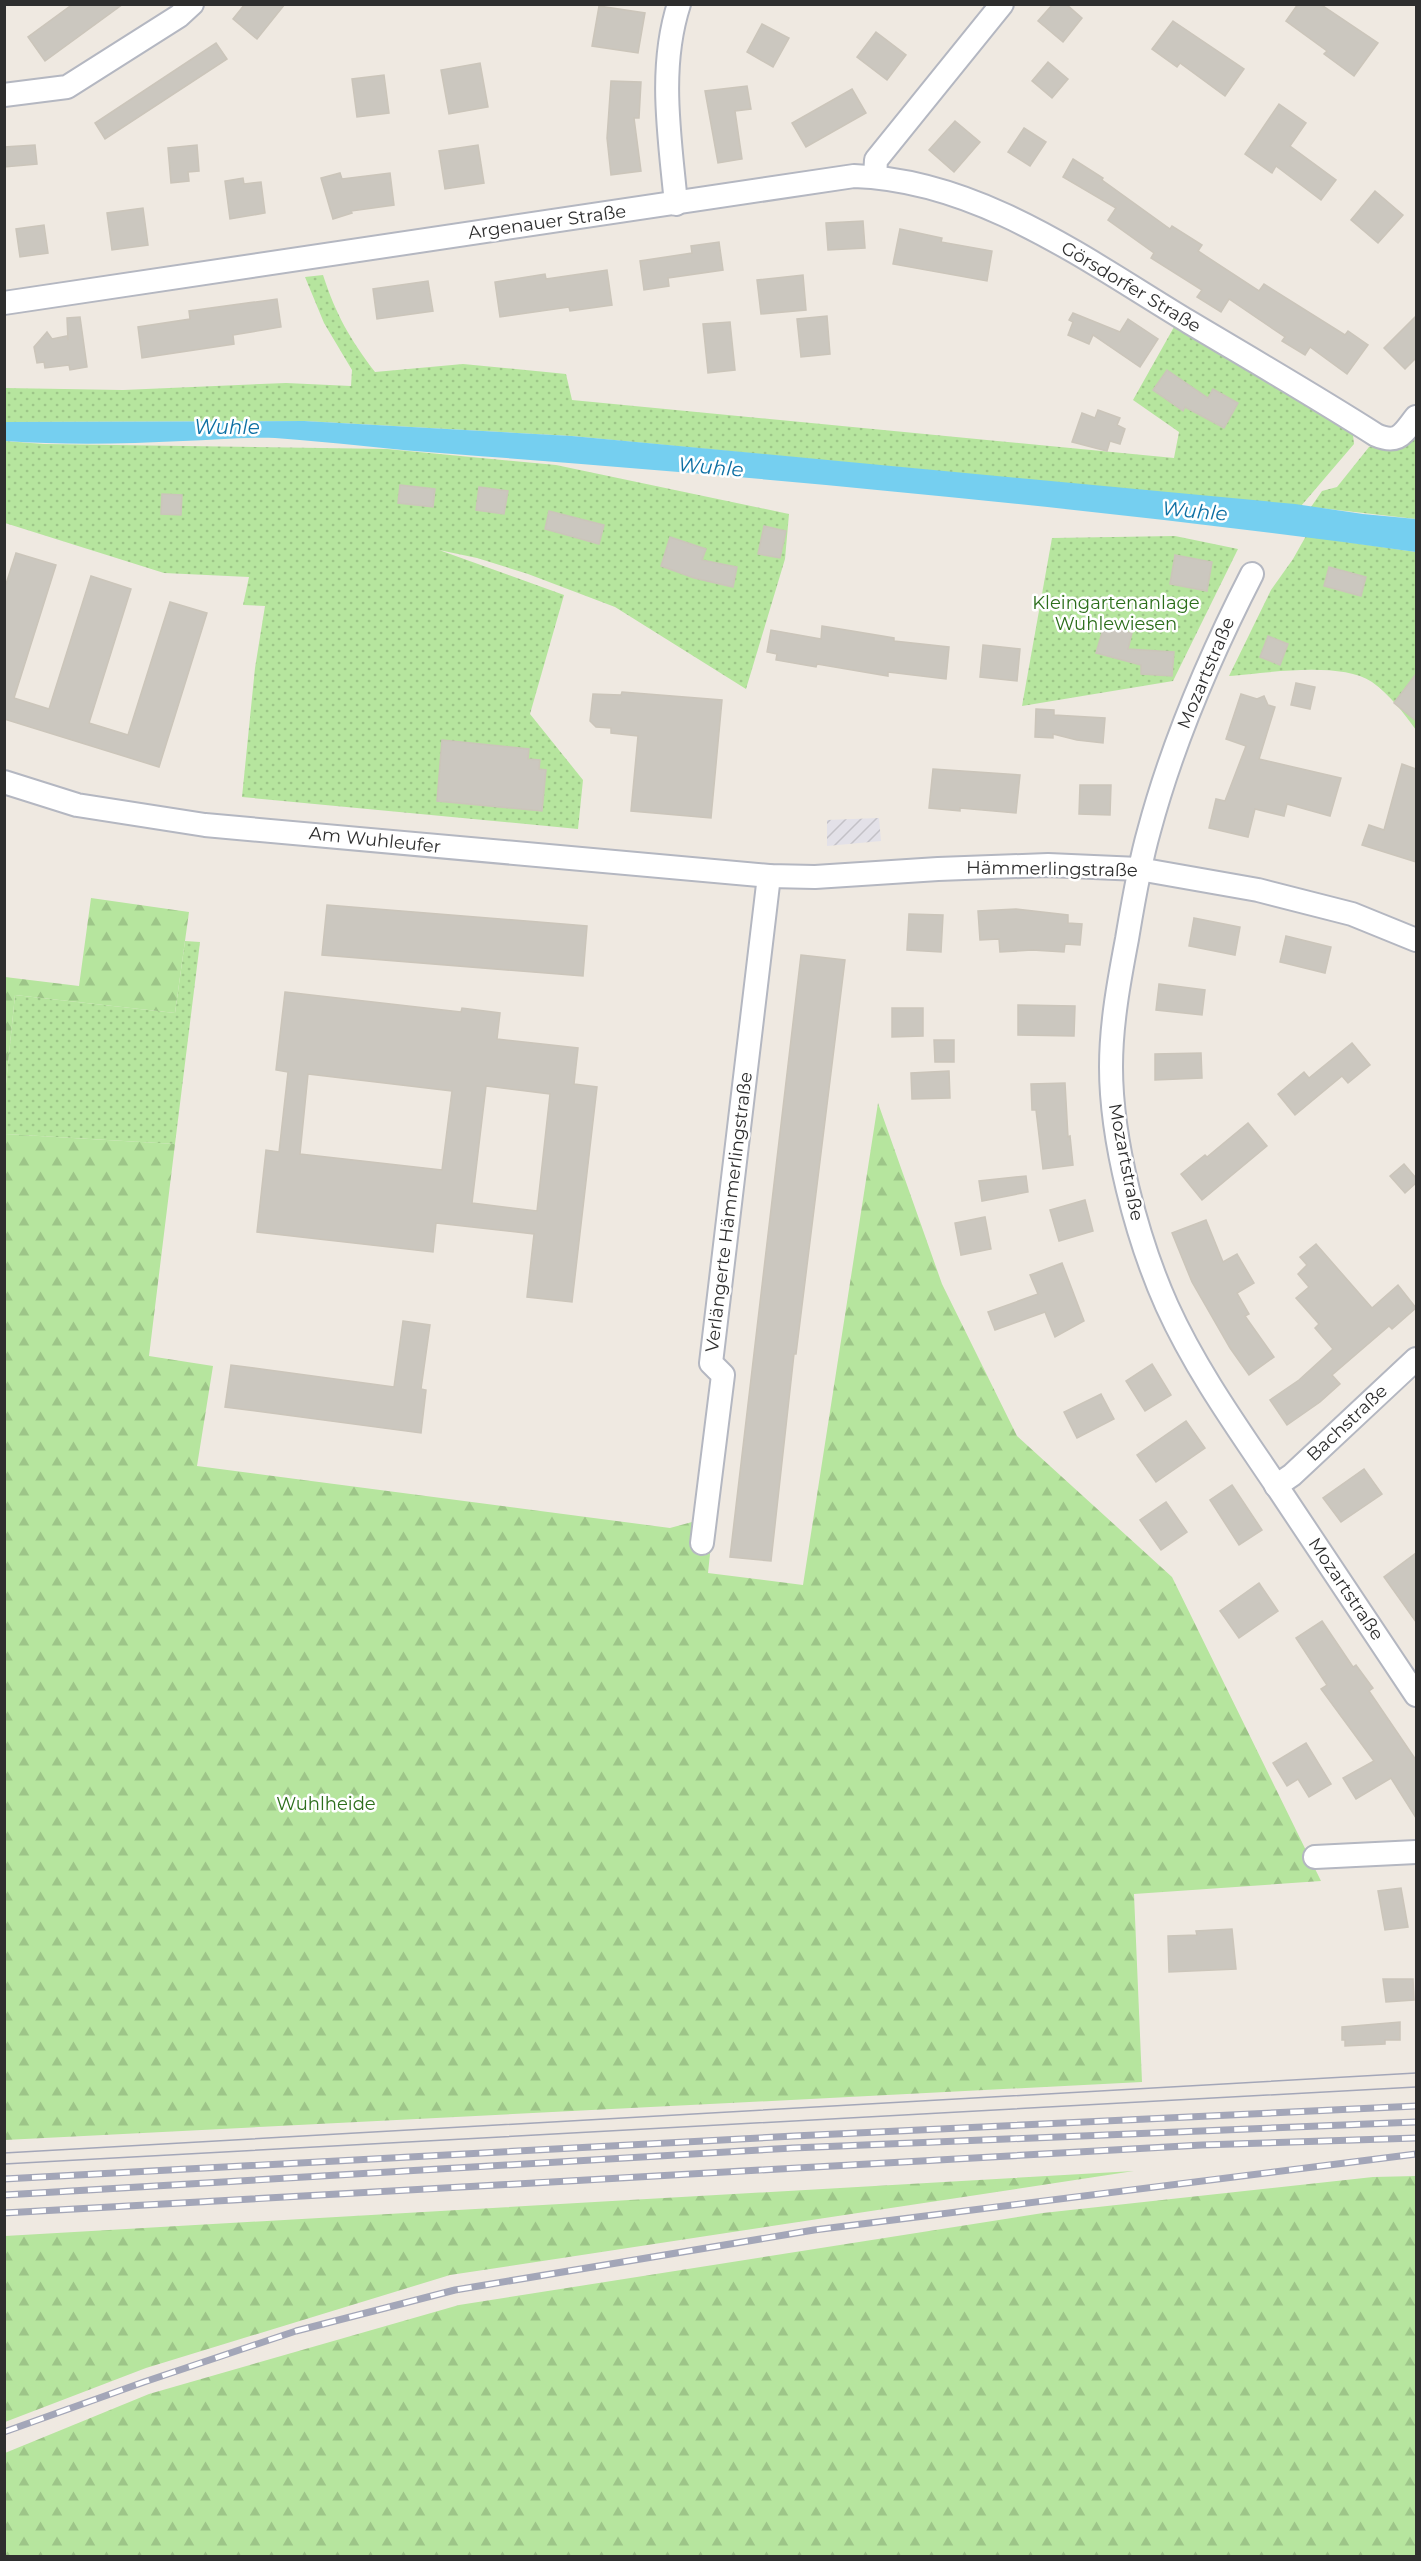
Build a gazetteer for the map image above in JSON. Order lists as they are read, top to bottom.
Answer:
{
  "streets": {
    "street": [
      "Argenauer Straße",
      "Görsdorfer Straße",
      "Mozartstraße",
      "Am Wuhleufer",
      "Hämmerlingstraße",
      "Verlängerte Hämmerlingstraße",
      "Bachstraße"
    ]
  },
  "crossings": [
    ["Argenauer Straße", "Görsdorfer Straße"],
    ["Mozartstraße", "Hämmerlingstraße"],
    ["Mozartstraße", "Bachstraße"],
    ["Am Wuhleufer", "Hämmerlingstraße"],
    ["Am Wuhleufer", "Verlängerte Hämmerlingstraße"],
    ["Hämmerlingstraße", "Verlängerte Hämmerlingstraße"]
  ],
  "water": ["Wuhle"],
  "parks": ["Kleingartenanlage Wuhlewiesen", "Wuhlheide"]
}
